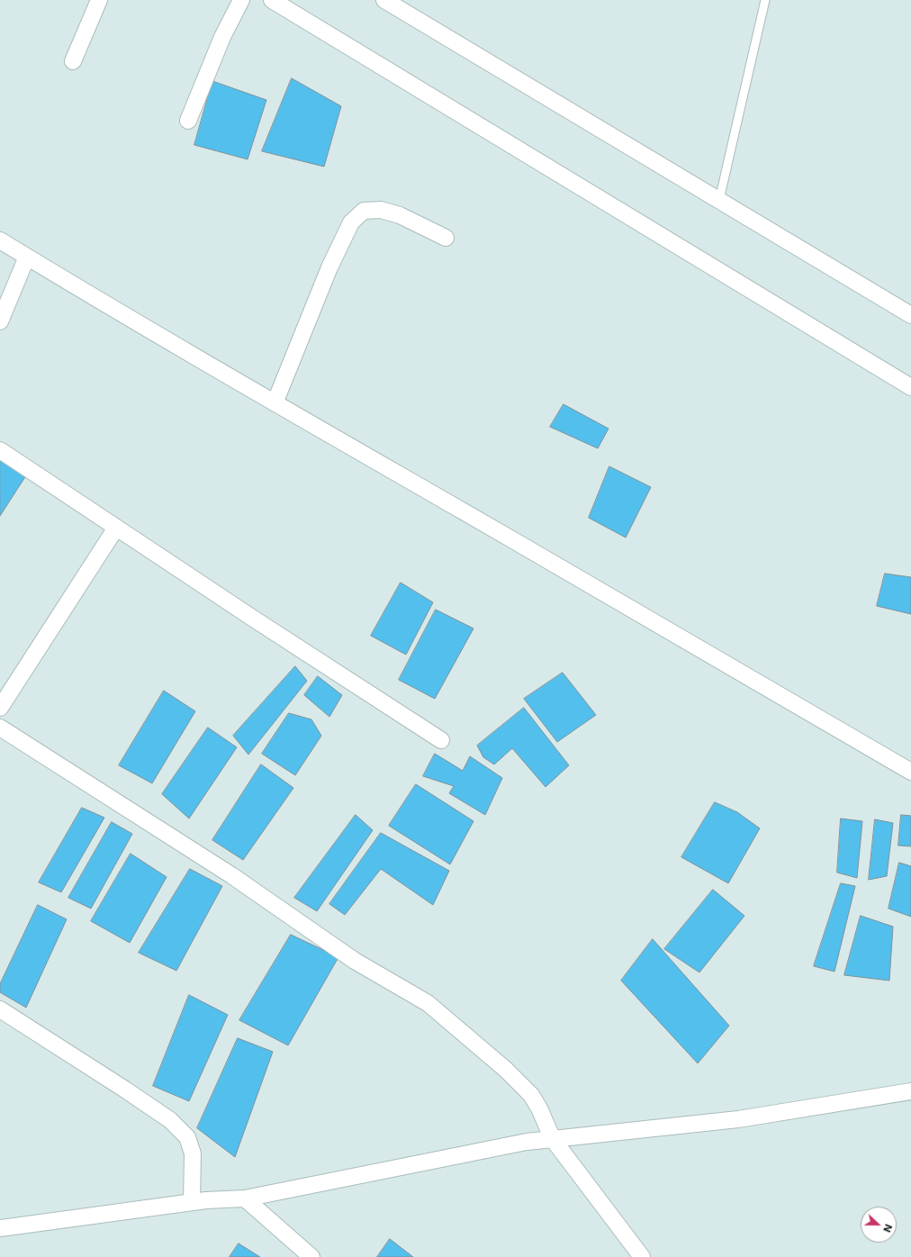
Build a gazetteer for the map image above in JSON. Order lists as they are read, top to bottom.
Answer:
{
  "north": "right"
}
